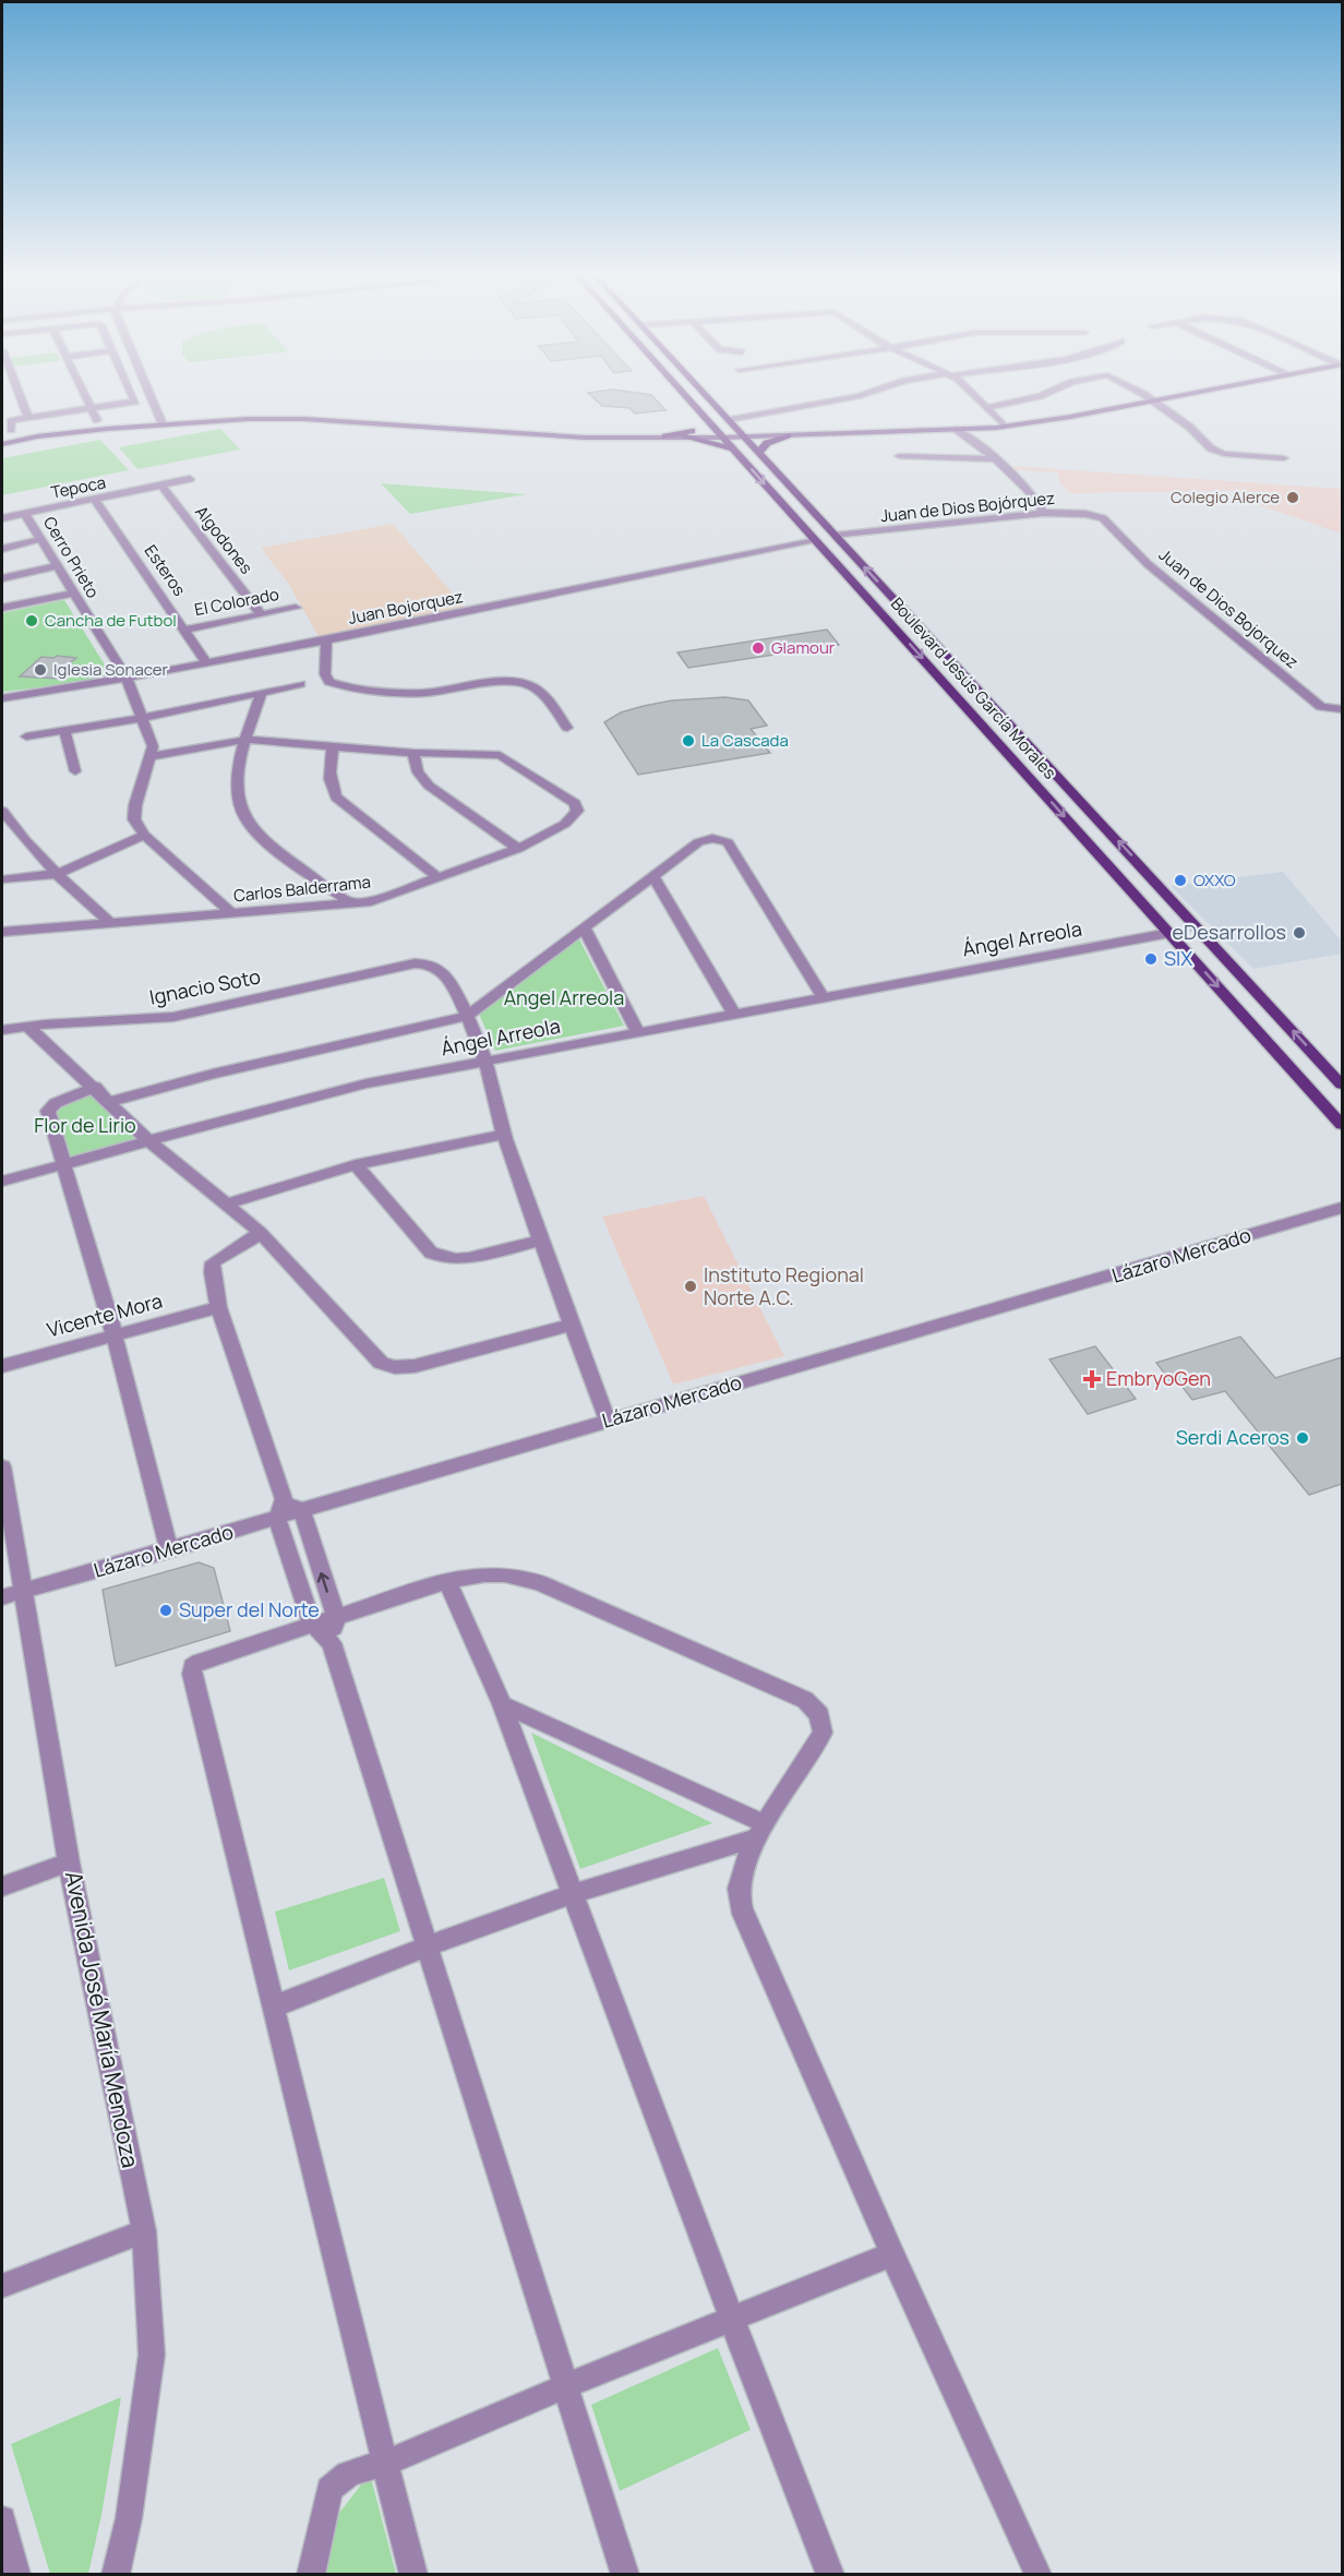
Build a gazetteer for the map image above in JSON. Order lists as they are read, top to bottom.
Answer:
{
  "streets": {
    "main road": ["Boulevard Jesús García Morales"],
    "street": [
      "Tepoca",
      "Juan de Dios Bojórquez",
      "Algodones",
      "Cerro Prieto",
      "Esteros",
      "El Colorado",
      "Juan Bojorquez",
      "Juan de Dios Bojorquez",
      "Carlos Balderrama",
      "Ángel Arreola",
      "Ignacio Soto",
      "Lázaro Mercado",
      "Vicente Mora",
      "Avenida José María Mendoza"
    ]
  },
  "crossings": [
    ["Tepoca", "Algodones"],
    ["Tepoca", "Cerro Prieto"],
    ["Tepoca", "Esteros"],
    ["Juan de Dios Bojórquez", "Juan de Dios Bojorquez"],
    ["Juan de Dios Bojórquez", "Boulevard Jesús García Morales"],
    ["Algodones", "El Colorado"],
    ["Cerro Prieto", "Juan Bojorquez"],
    ["Esteros", "El Colorado"],
    ["Esteros", "Juan Bojorquez"],
    ["Juan Bojorquez", "Boulevard Jesús García Morales"],
    ["Boulevard Jesús García Morales", "Ángel Arreola"],
    ["Lázaro Mercado", "Avenida José María Mendoza"]
  ],
  "parks": ["Angel Arreola", "Flor de Lirio"],
  "places": {
    "other": [
      "Colegio Alerce",
      "Cancha de Futbol",
      "Glamour",
      "Iglesia Sonacer",
      "La Cascada",
      "OXXO",
      "eDesarrollos",
      "SIX",
      "Instituto Regional Norte A.C.",
      "Serdi Aceros",
      "Super del Norte"
    ],
    "health": ["EmbryoGen"]
  }
}
